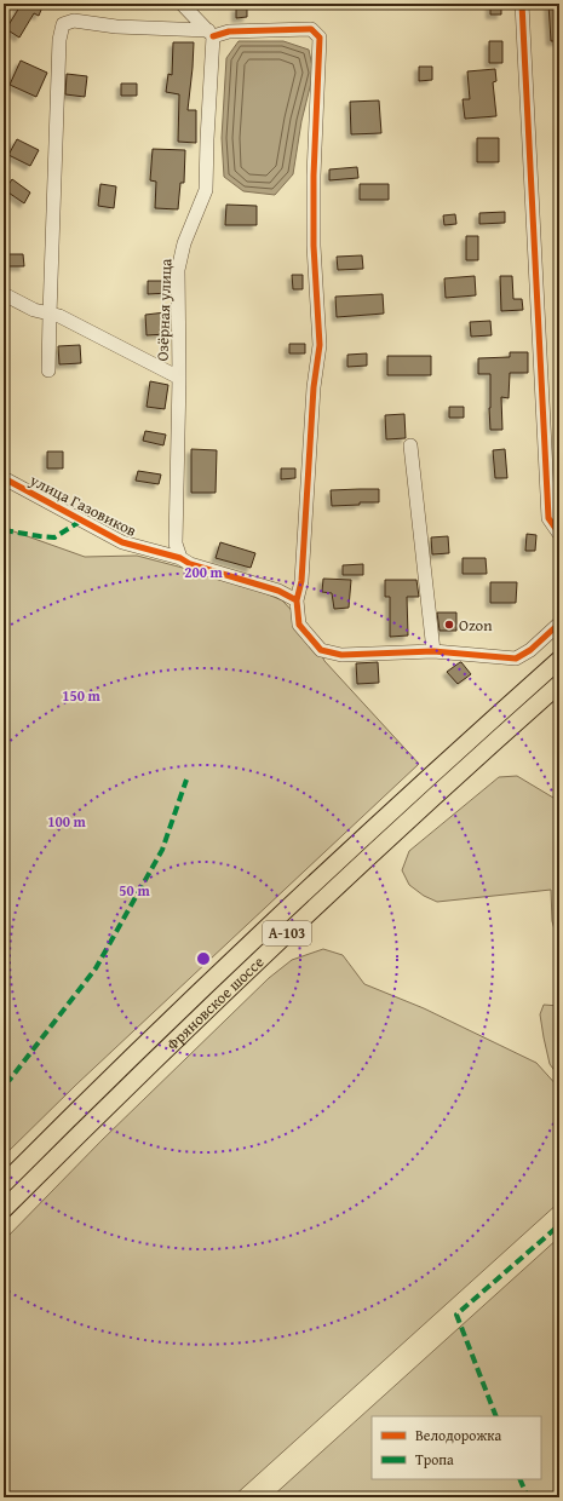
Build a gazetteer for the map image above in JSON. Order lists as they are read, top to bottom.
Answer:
{
  "streets": {
    "main road": ["А-103", "Фряновское шоссе"],
    "street": ["Озёрная улица", "улица Газовиков"]
  },
  "crossings": [
    ["Озёрная улица", "улица Газовиков"]
  ],
  "places": ["Ozon"],
  "legend": ["Велодорожка", "Тропа"],
  "rings": [
    "200 m",
    "150 m",
    "100 m",
    "50 m"
  ]
}
